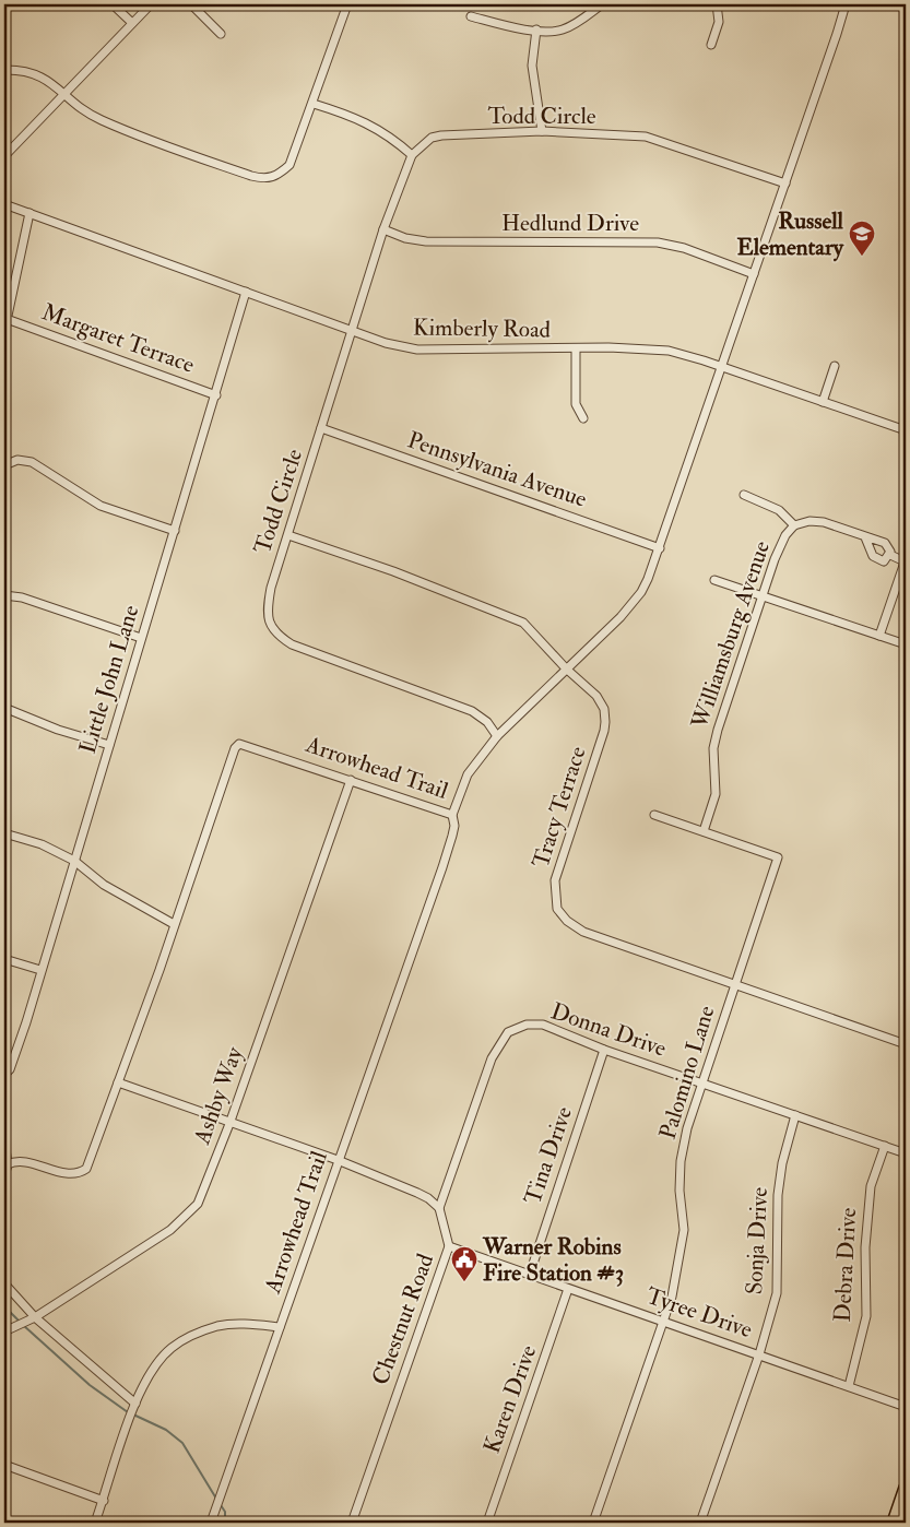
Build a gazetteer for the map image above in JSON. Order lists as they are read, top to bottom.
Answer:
{
  "streets": {
    "street": [
      "Todd Circle",
      "Hedlund Drive",
      "Kimberly Road",
      "Margaret Terrace",
      "Pennsylvania Avenue",
      "Williamsburg Avenue",
      "Little John Lane",
      "Arrowhead Trail",
      "Tracy Terrace",
      "Donna Drive",
      "Palomino Lane",
      "Ashby Way",
      "Tina Drive",
      "Sonja Drive",
      "Debra Drive",
      "Tyree Drive",
      "Chestnut Road",
      "Karen Drive"
    ]
  },
  "crossings": [
    ["Todd Circle", "Hedlund Drive"],
    ["Todd Circle", "Kimberly Road"],
    ["Todd Circle", "Pennsylvania Avenue"],
    ["Todd Circle", "Tracy Terrace"],
    ["Kimberly Road", "Little John Lane"],
    ["Margaret Terrace", "Little John Lane"],
    ["Williamsburg Avenue", "Palomino Lane"],
    ["Arrowhead Trail", "Ashby Way"],
    ["Tracy Terrace", "Palomino Lane"],
    ["Donna Drive", "Palomino Lane"],
    ["Donna Drive", "Tina Drive"],
    ["Donna Drive", "Sonja Drive"],
    ["Donna Drive", "Debra Drive"],
    ["Donna Drive", "Chestnut Road"],
    ["Palomino Lane", "Tyree Drive"],
    ["Tina Drive", "Tyree Drive"],
    ["Sonja Drive", "Tyree Drive"],
    ["Debra Drive", "Tyree Drive"],
    ["Tyree Drive", "Chestnut Road"],
    ["Tyree Drive", "Karen Drive"]
  ],
  "places": {
    "school or university": ["Russell Elementary"],
    "public building": ["Warner Robins Fire Station #3"]
  }
}
